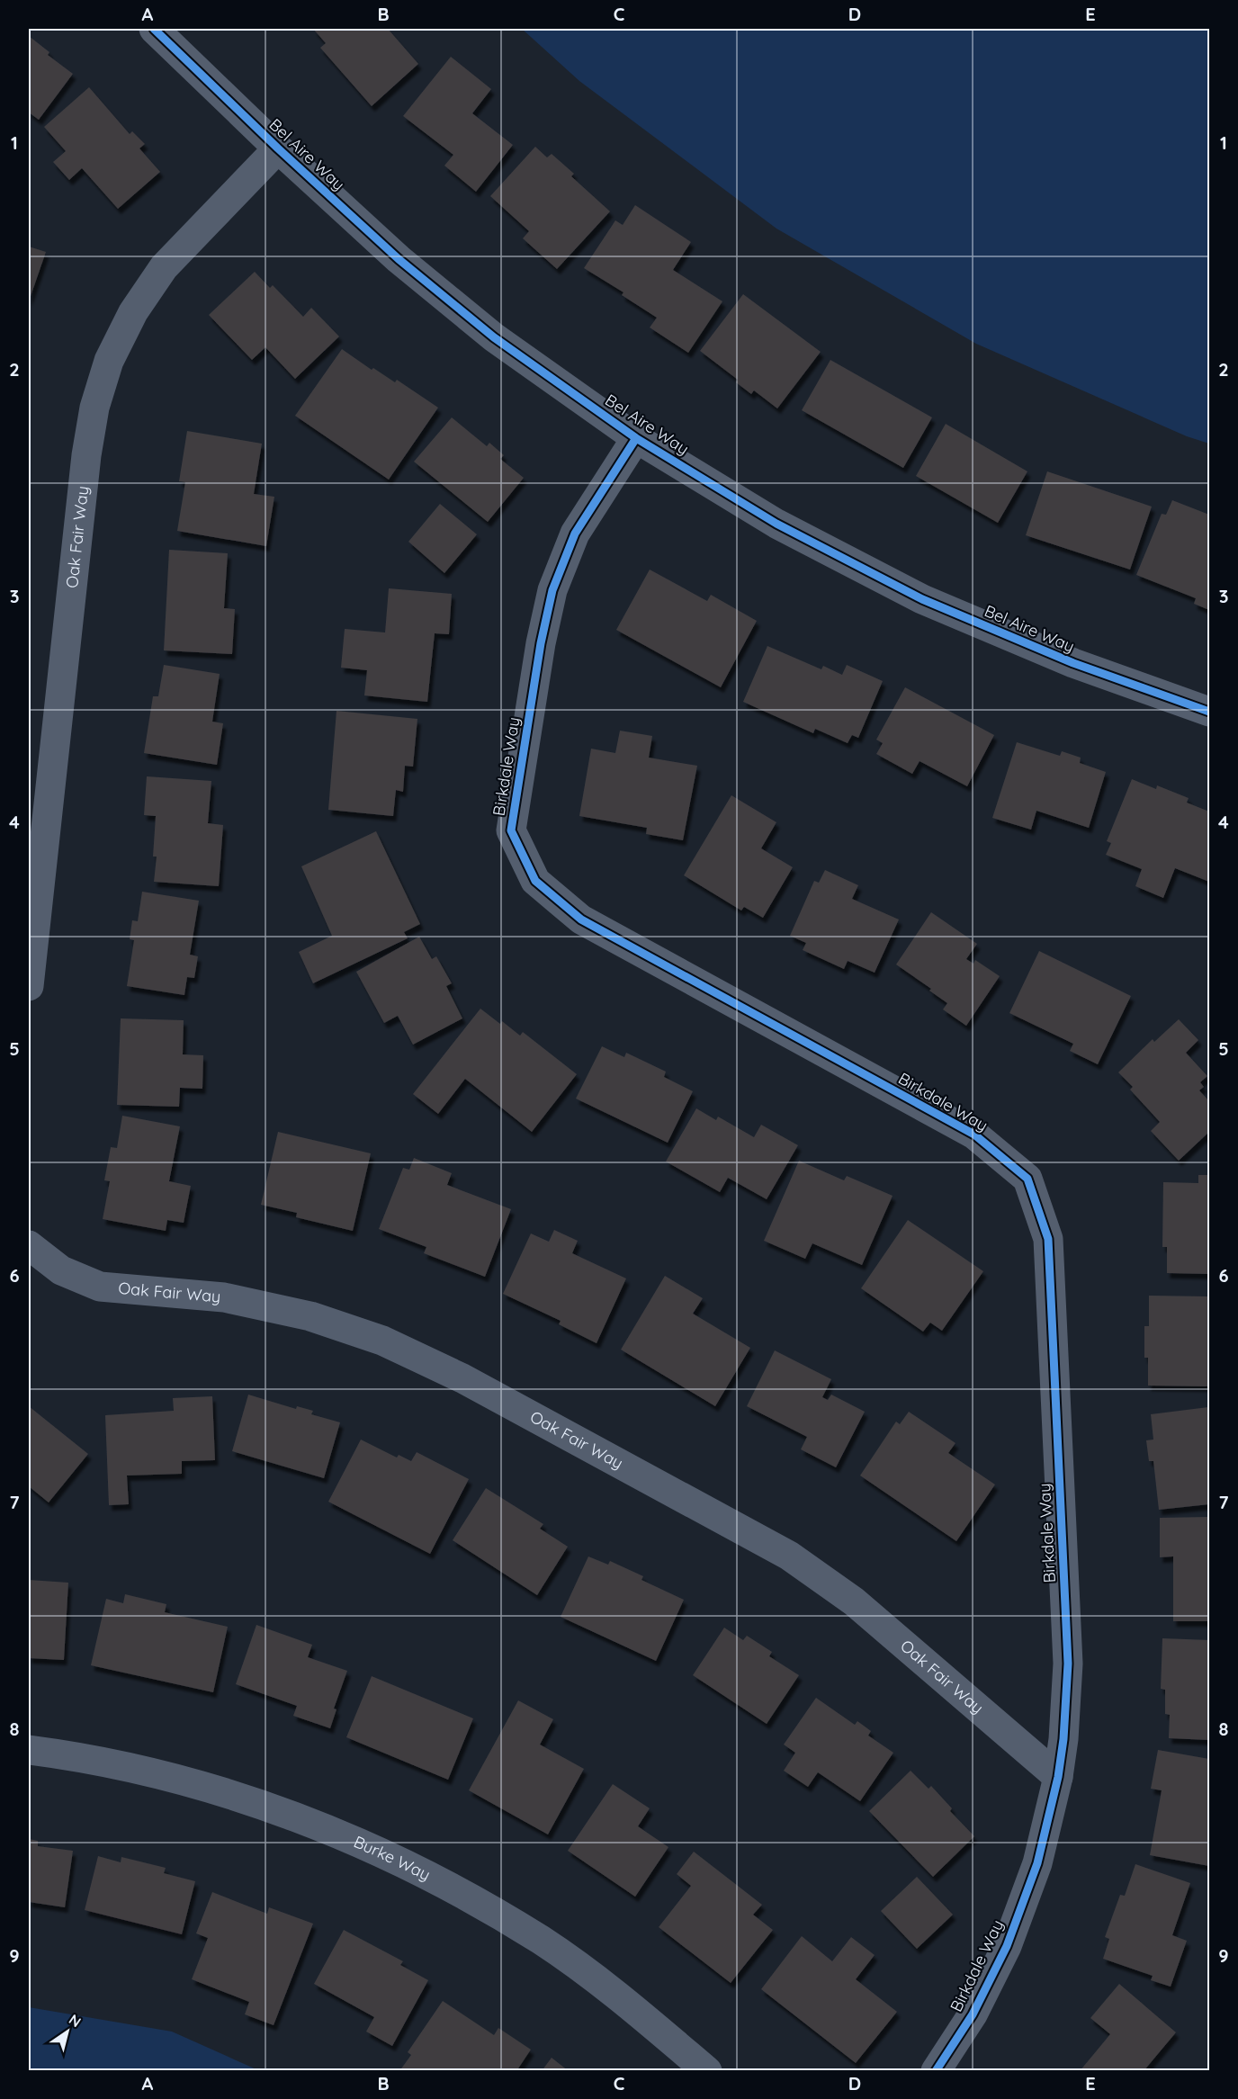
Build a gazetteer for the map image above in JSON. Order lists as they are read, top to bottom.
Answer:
{
  "streets": {
    "street": [
      "Bel Aire Way",
      "Oak Fair Way",
      "Birkdale Way",
      "Burke Way"
    ]
  },
  "crossings": [
    ["Bel Aire Way", "Oak Fair Way"],
    ["Bel Aire Way", "Birkdale Way"],
    ["Oak Fair Way", "Birkdale Way"]
  ],
  "north": "top right",
  "grid": {
    "columns": [
      "A",
      "B",
      "C",
      "D",
      "E"
    ],
    "rows": [
      "1",
      "2",
      "3",
      "4",
      "5",
      "6",
      "7",
      "8",
      "9"
    ]
  }
}
